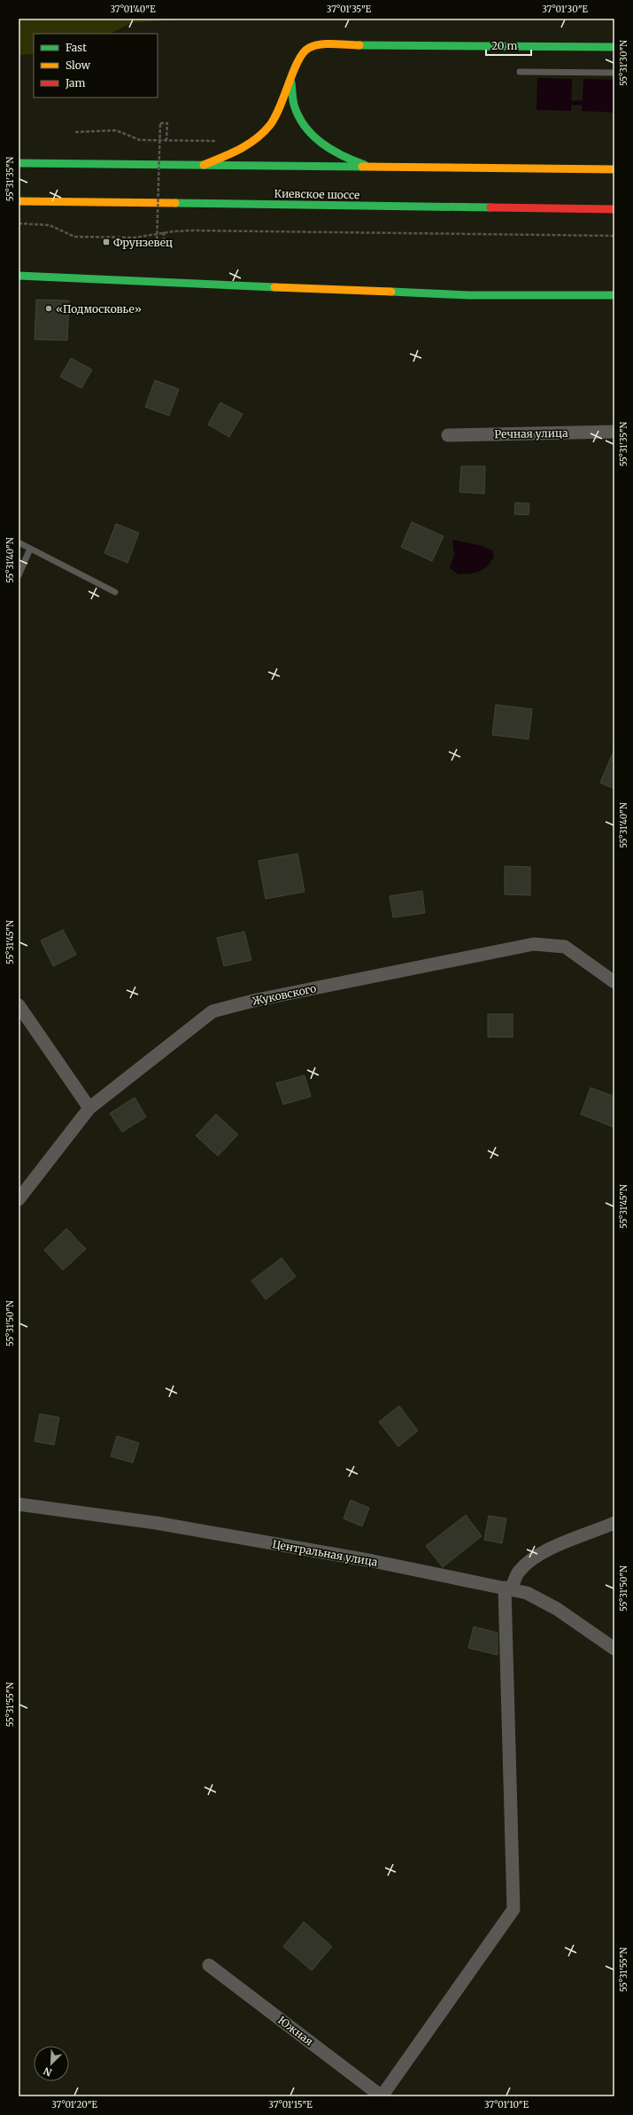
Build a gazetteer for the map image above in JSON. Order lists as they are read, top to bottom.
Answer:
{
  "streets": {
    "main road": ["Киевское шоссе"],
    "street": [
      "Речная улица",
      "Жуковского",
      "Центральная улица",
      "Южная"
    ]
  },
  "places": {
    "transit": ["Фрунзевец"],
    "other": ["«Подмосковье»"]
  },
  "legend": ["Fast", "Slow", "Jam"],
  "scale_bar": "20 m",
  "north": "bottom left",
  "coordinates": [
    "37°01'40\"E",
    "37°01'35\"E",
    "37°01'30\"E",
    "55°31'30\"N",
    "55°31'35\"N",
    "55°31'40\"N",
    "55°31'45\"N",
    "55°31'50\"N",
    "55°31'55\"N",
    "37°01'20\"E",
    "37°01'15\"E",
    "37°01'10\"E"
  ]
}
